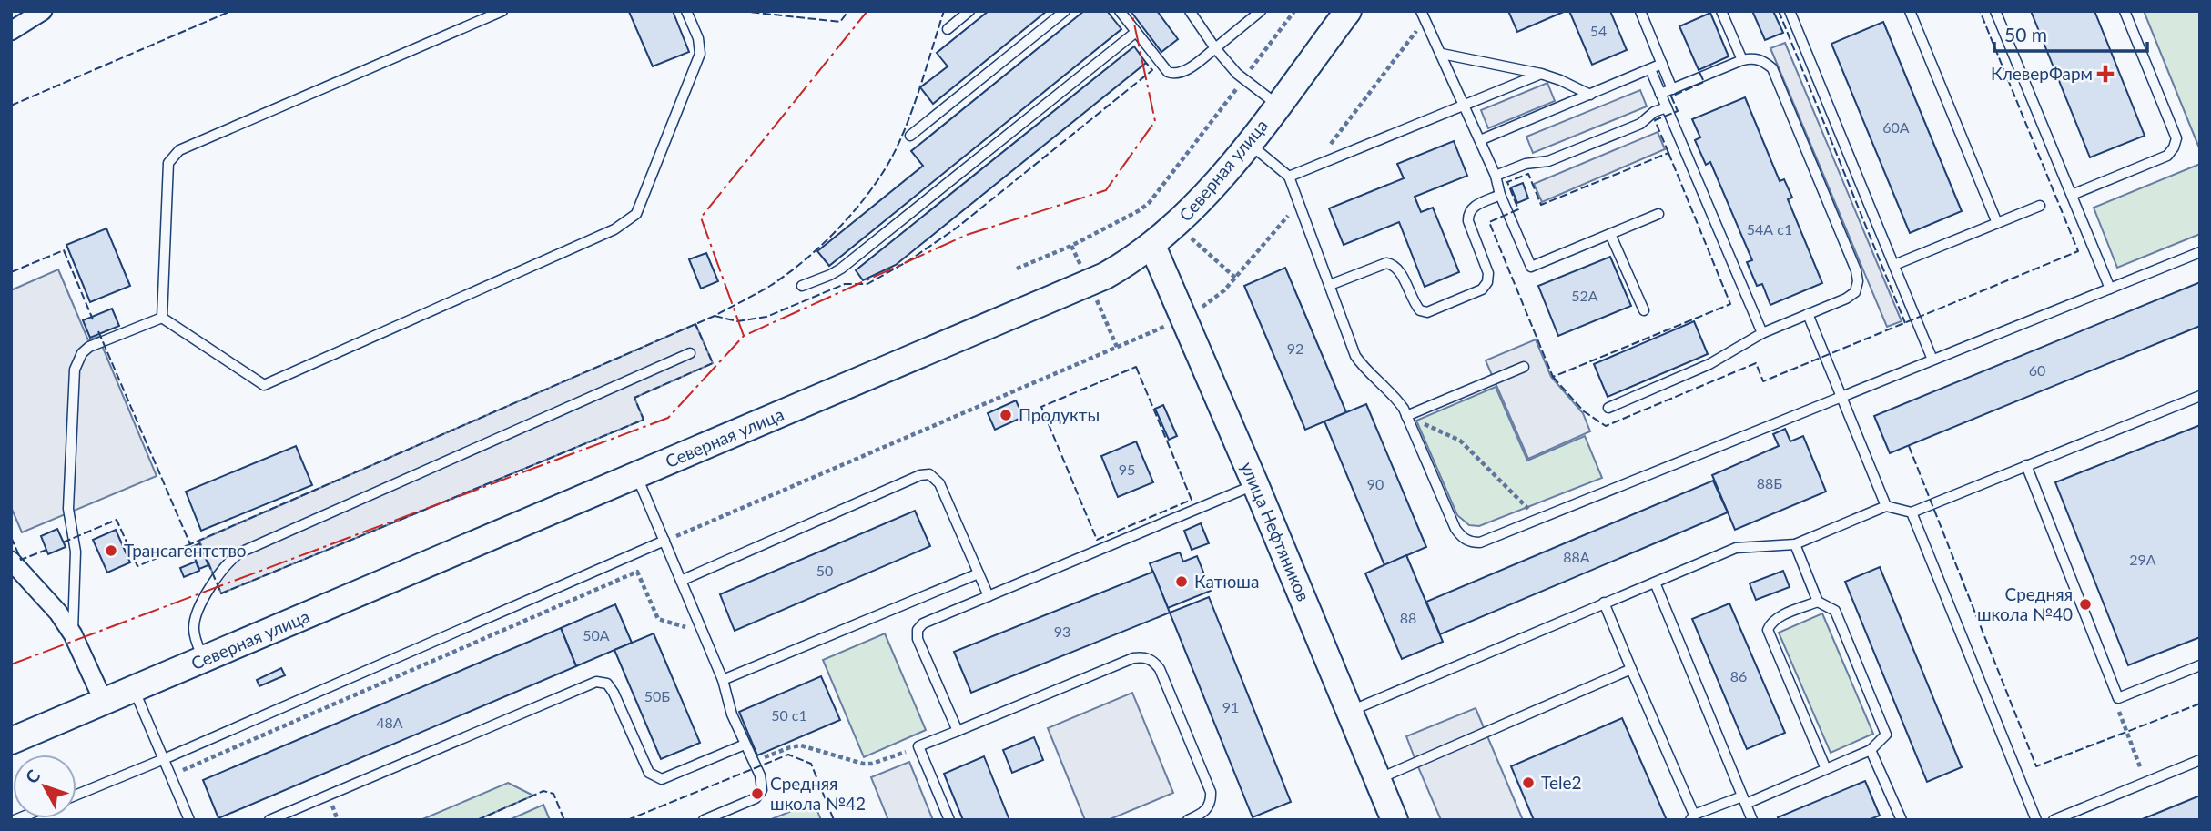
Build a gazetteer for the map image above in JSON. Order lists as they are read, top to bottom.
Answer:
{
  "streets": {
    "main road": ["Северная улица", "улица Нефтяников"]
  },
  "crossings": [
    ["Северная улица", "улица Нефтяников"]
  ],
  "places": {
    "health": ["КлеверФарм"],
    "other": [
      "Продукты",
      "Трансагентство",
      "Катюша",
      "Средняя школа №40",
      "Tele2",
      "Средняя школа №42"
    ]
  },
  "house_numbers": [
    "54",
    "60А",
    "54А с1",
    "52А",
    "92",
    "60",
    "95",
    "88Б",
    "90",
    "88А",
    "29А",
    "50",
    "88",
    "93",
    "50А",
    "86",
    "50Б",
    "91",
    "50 с1",
    "48А"
  ],
  "scale_bar": "50 m",
  "north": "top left"
}
